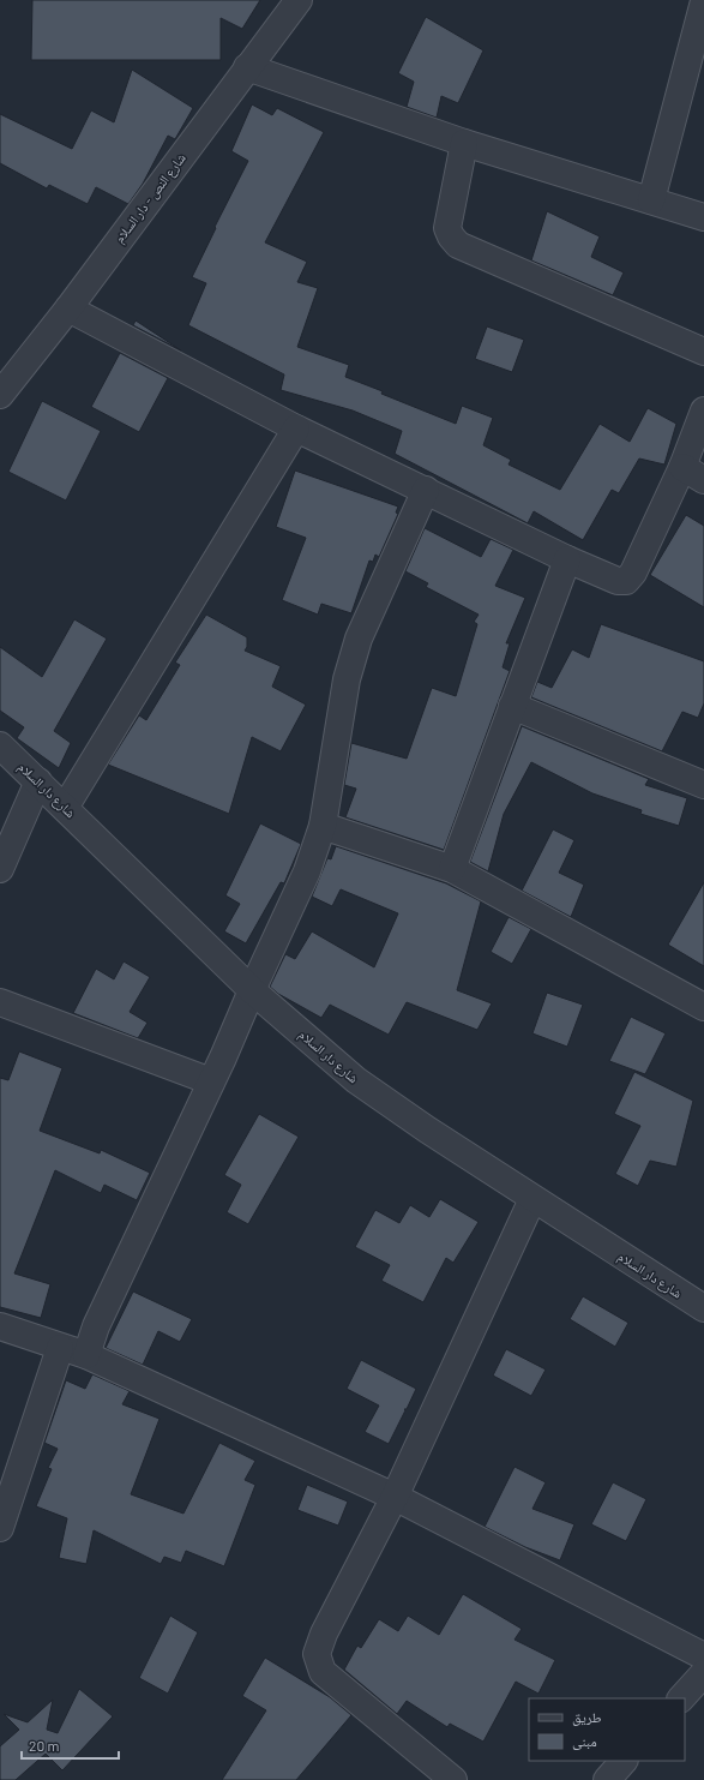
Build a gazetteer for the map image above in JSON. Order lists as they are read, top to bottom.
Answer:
{
  "streets": {
    "street": ["شارع النص - دار السلام", "شارع دار السلام"]
  },
  "legend": ["طريق", "مبنى"],
  "scale_bar": "20 m"
}
